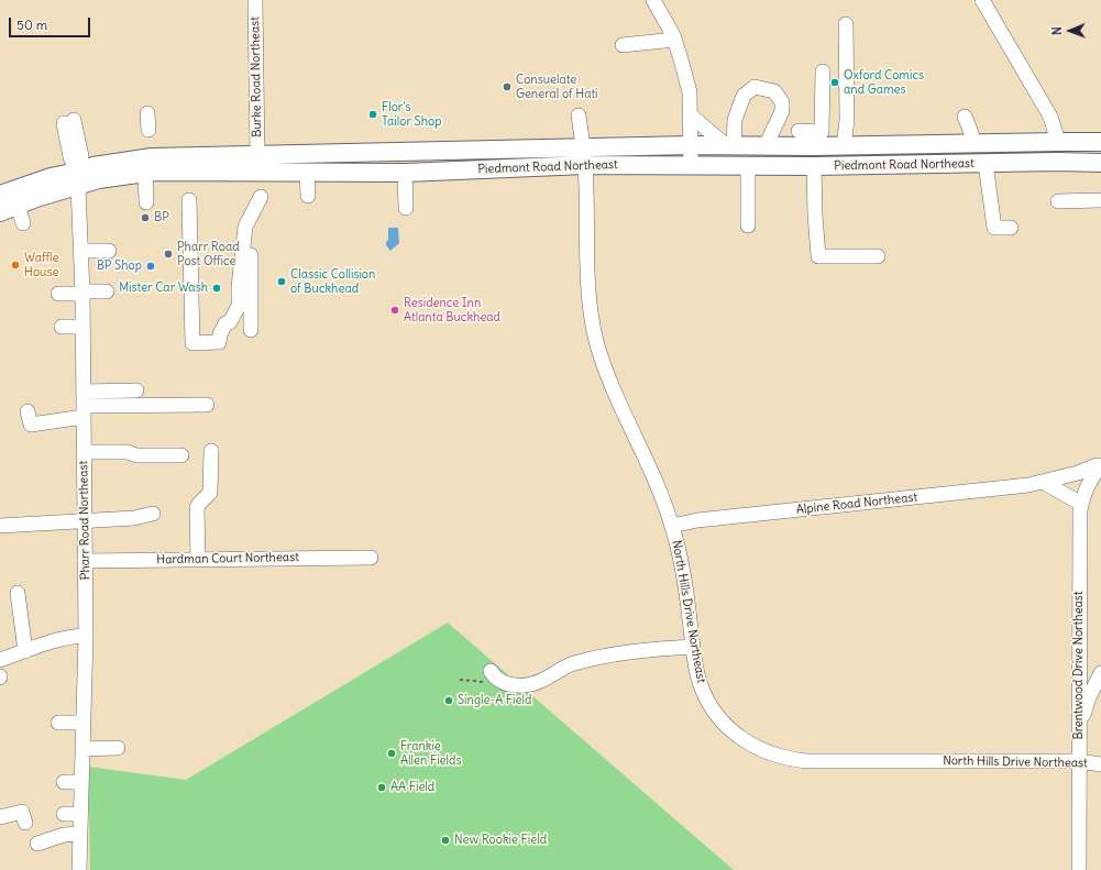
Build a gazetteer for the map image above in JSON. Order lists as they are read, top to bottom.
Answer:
{
  "streets": {
    "main road": ["Piedmont Road Northeast"],
    "street": [
      "Burke Road Northeast",
      "Alpine Road Northeast",
      "Pharr Road Northeast",
      "Hardman Court Northeast",
      "North Hills Drive Northeast",
      "Brentwood Drive Northeast"
    ]
  },
  "crossings": [
    ["Burke Road Northeast", "Piedmont Road Northeast"],
    ["Piedmont Road Northeast", "Pharr Road Northeast"],
    ["Piedmont Road Northeast", "North Hills Drive Northeast"],
    ["Alpine Road Northeast", "North Hills Drive Northeast"],
    ["Alpine Road Northeast", "Brentwood Drive Northeast"],
    ["Pharr Road Northeast", "Hardman Court Northeast"],
    ["North Hills Drive Northeast", "Brentwood Drive Northeast"]
  ],
  "places": [
    "Oxford Comics and Games",
    "Consuelate General of Hati",
    "Flor's Tailor Shop",
    "BP",
    "Pharr Road Post Office",
    "Waffle House",
    "BP Shop",
    "Classic Collision of Buckhead",
    "Mister Car Wash",
    "Residence Inn Atlanta Buckhead",
    "Single-A Field",
    "Frankie Allen Fields",
    "AA Field",
    "New Rookie Field"
  ],
  "scale_bar": "50 m",
  "north": "left"
}
